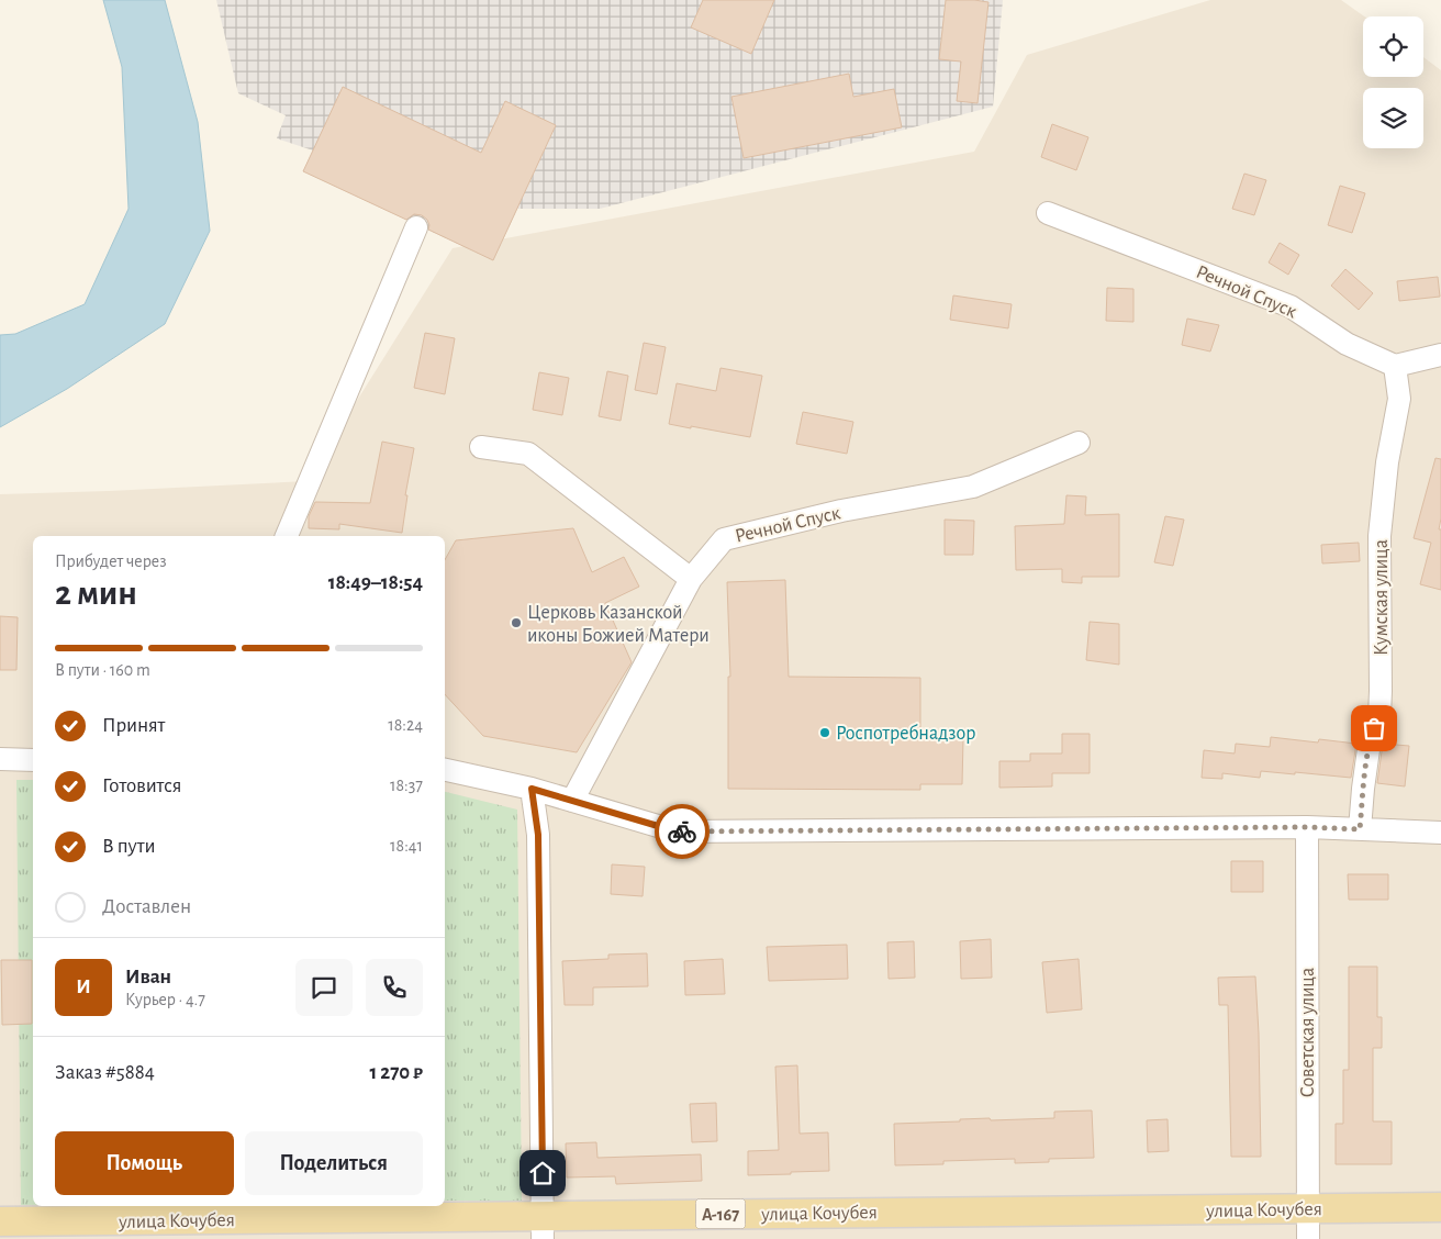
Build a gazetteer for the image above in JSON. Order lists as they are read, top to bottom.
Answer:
{
  "streets": {
    "main road": ["улица Кочубея", "А-167"],
    "street": ["Речной Спуск", "Кумская улица", "Советская улица"]
  },
  "crossings": [
    ["Речной Спуск", "Кумская улица"],
    ["Советская улица", "улица Кочубея"]
  ],
  "places": ["Церковь Казанской иконы Божией Матери", "Роспотребнадзор"],
  "page": {
    "heading": ["2 мин", "Прибудет через", "18:49–18:54"],
    "panel": [
      "Иван",
      "Курьер · 4.7",
      "Заказ #5884",
      "1 270 ₽"
    ],
    "bar": "В пути · 160 m",
    "list": [
      ["Принят", "18:24"],
      ["Готовится", "18:37"],
      ["В пути", "18:41"],
      "Доставлен"
    ],
    "round": "И",
    "buttons": ["Помощь", "Поделиться"]
  }
}
